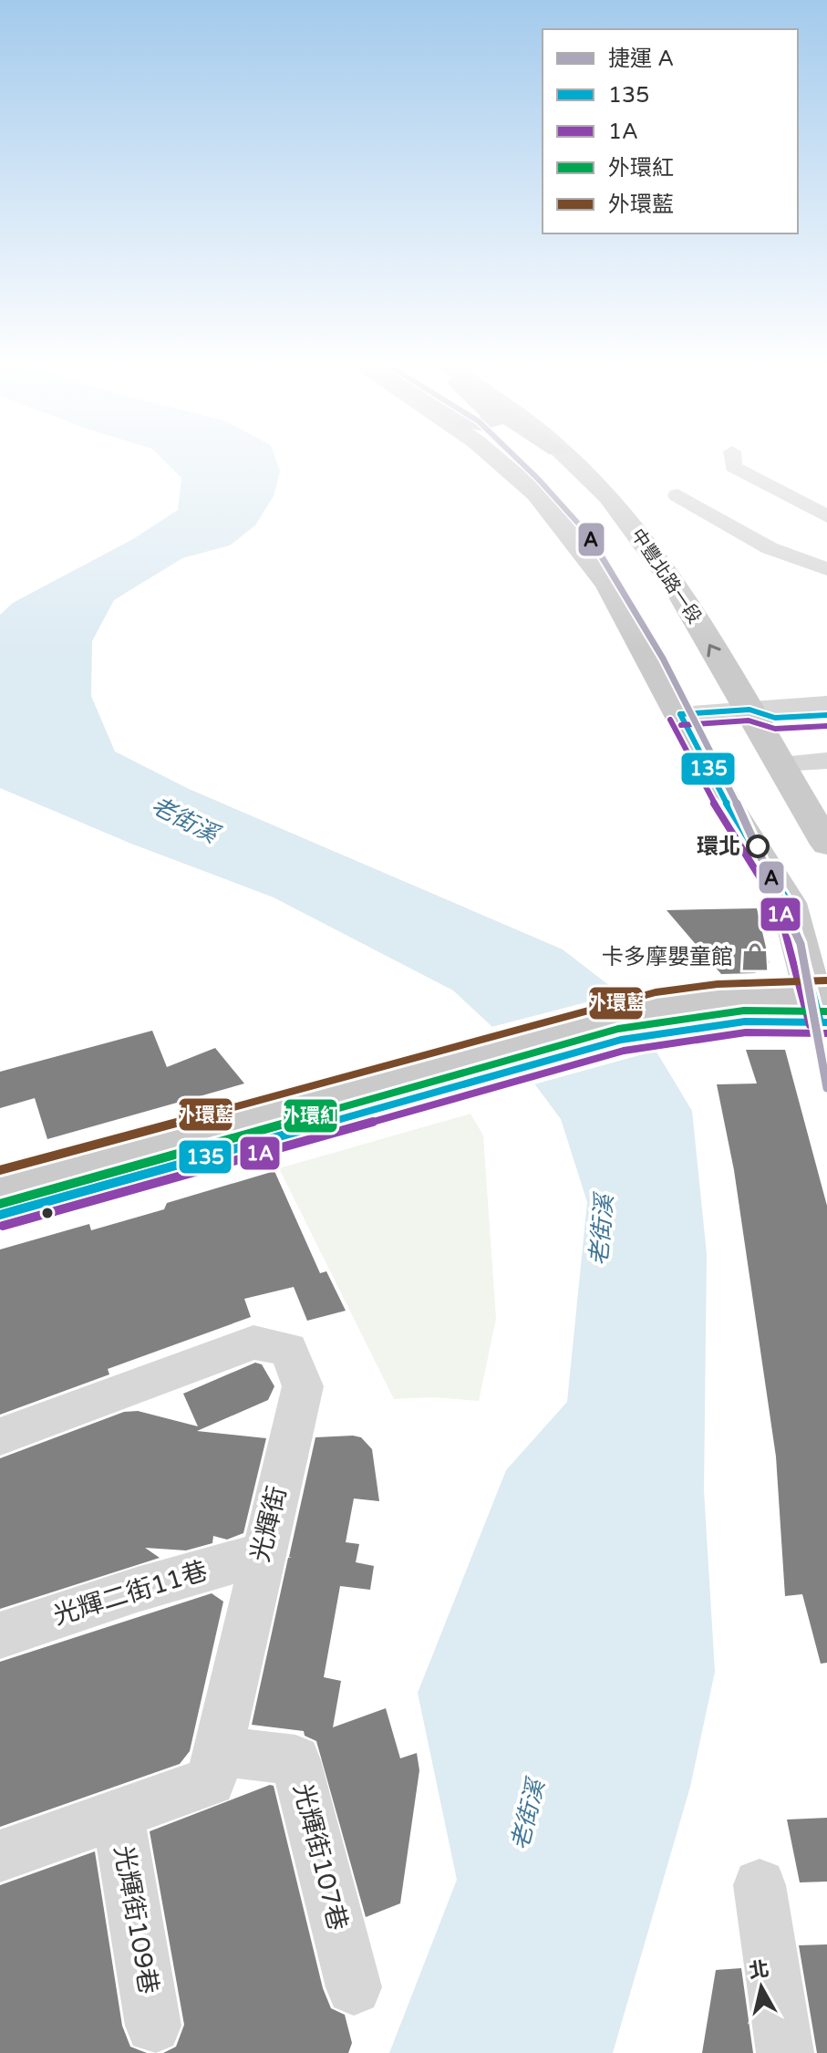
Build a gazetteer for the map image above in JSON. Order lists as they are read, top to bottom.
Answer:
{
  "streets": {
    "main road": ["中豐北路一段"],
    "lane": [
      "光輝街",
      "光輝二街11巷",
      "光輝街107巷",
      "光輝街109巷"
    ]
  },
  "crossings": [
    ["光輝街", "光輝二街11巷"],
    ["光輝街", "光輝街107巷"],
    ["光輝街", "光輝街109巷"]
  ],
  "water": ["老街溪"],
  "places": {
    "other": ["環北"],
    "shop": ["卡多摩嬰童館"]
  },
  "lines": [
    "metro line A",
    "transit line 135",
    "transit line 1A",
    "transit line 外環藍",
    "transit line 外環紅"
  ],
  "legend": [
    "捷運 A",
    "135",
    "1A",
    "外環紅",
    "外環藍"
  ],
  "north": "top"
}
